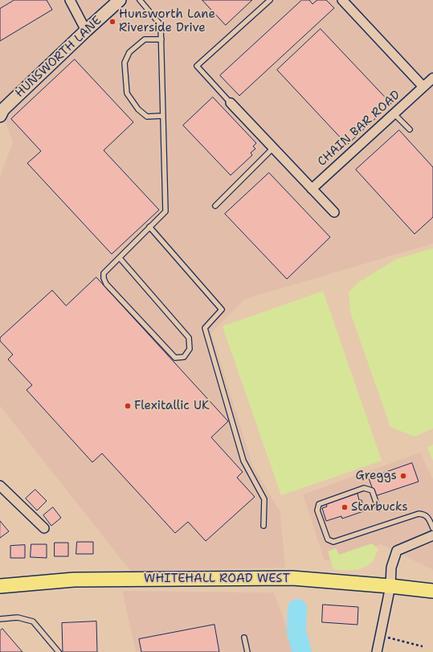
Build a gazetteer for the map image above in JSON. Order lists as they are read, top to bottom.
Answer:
{
  "streets": {
    "main road": ["HUNSWORTH LANE", "WHITEHALL ROAD WEST"],
    "street": ["CHAIN BAR ROAD"]
  },
  "places": [
    "Hunsworth Lane Riverside Drive",
    "Flexitallic UK",
    "Greggs",
    "Starbucks"
  ]
}
